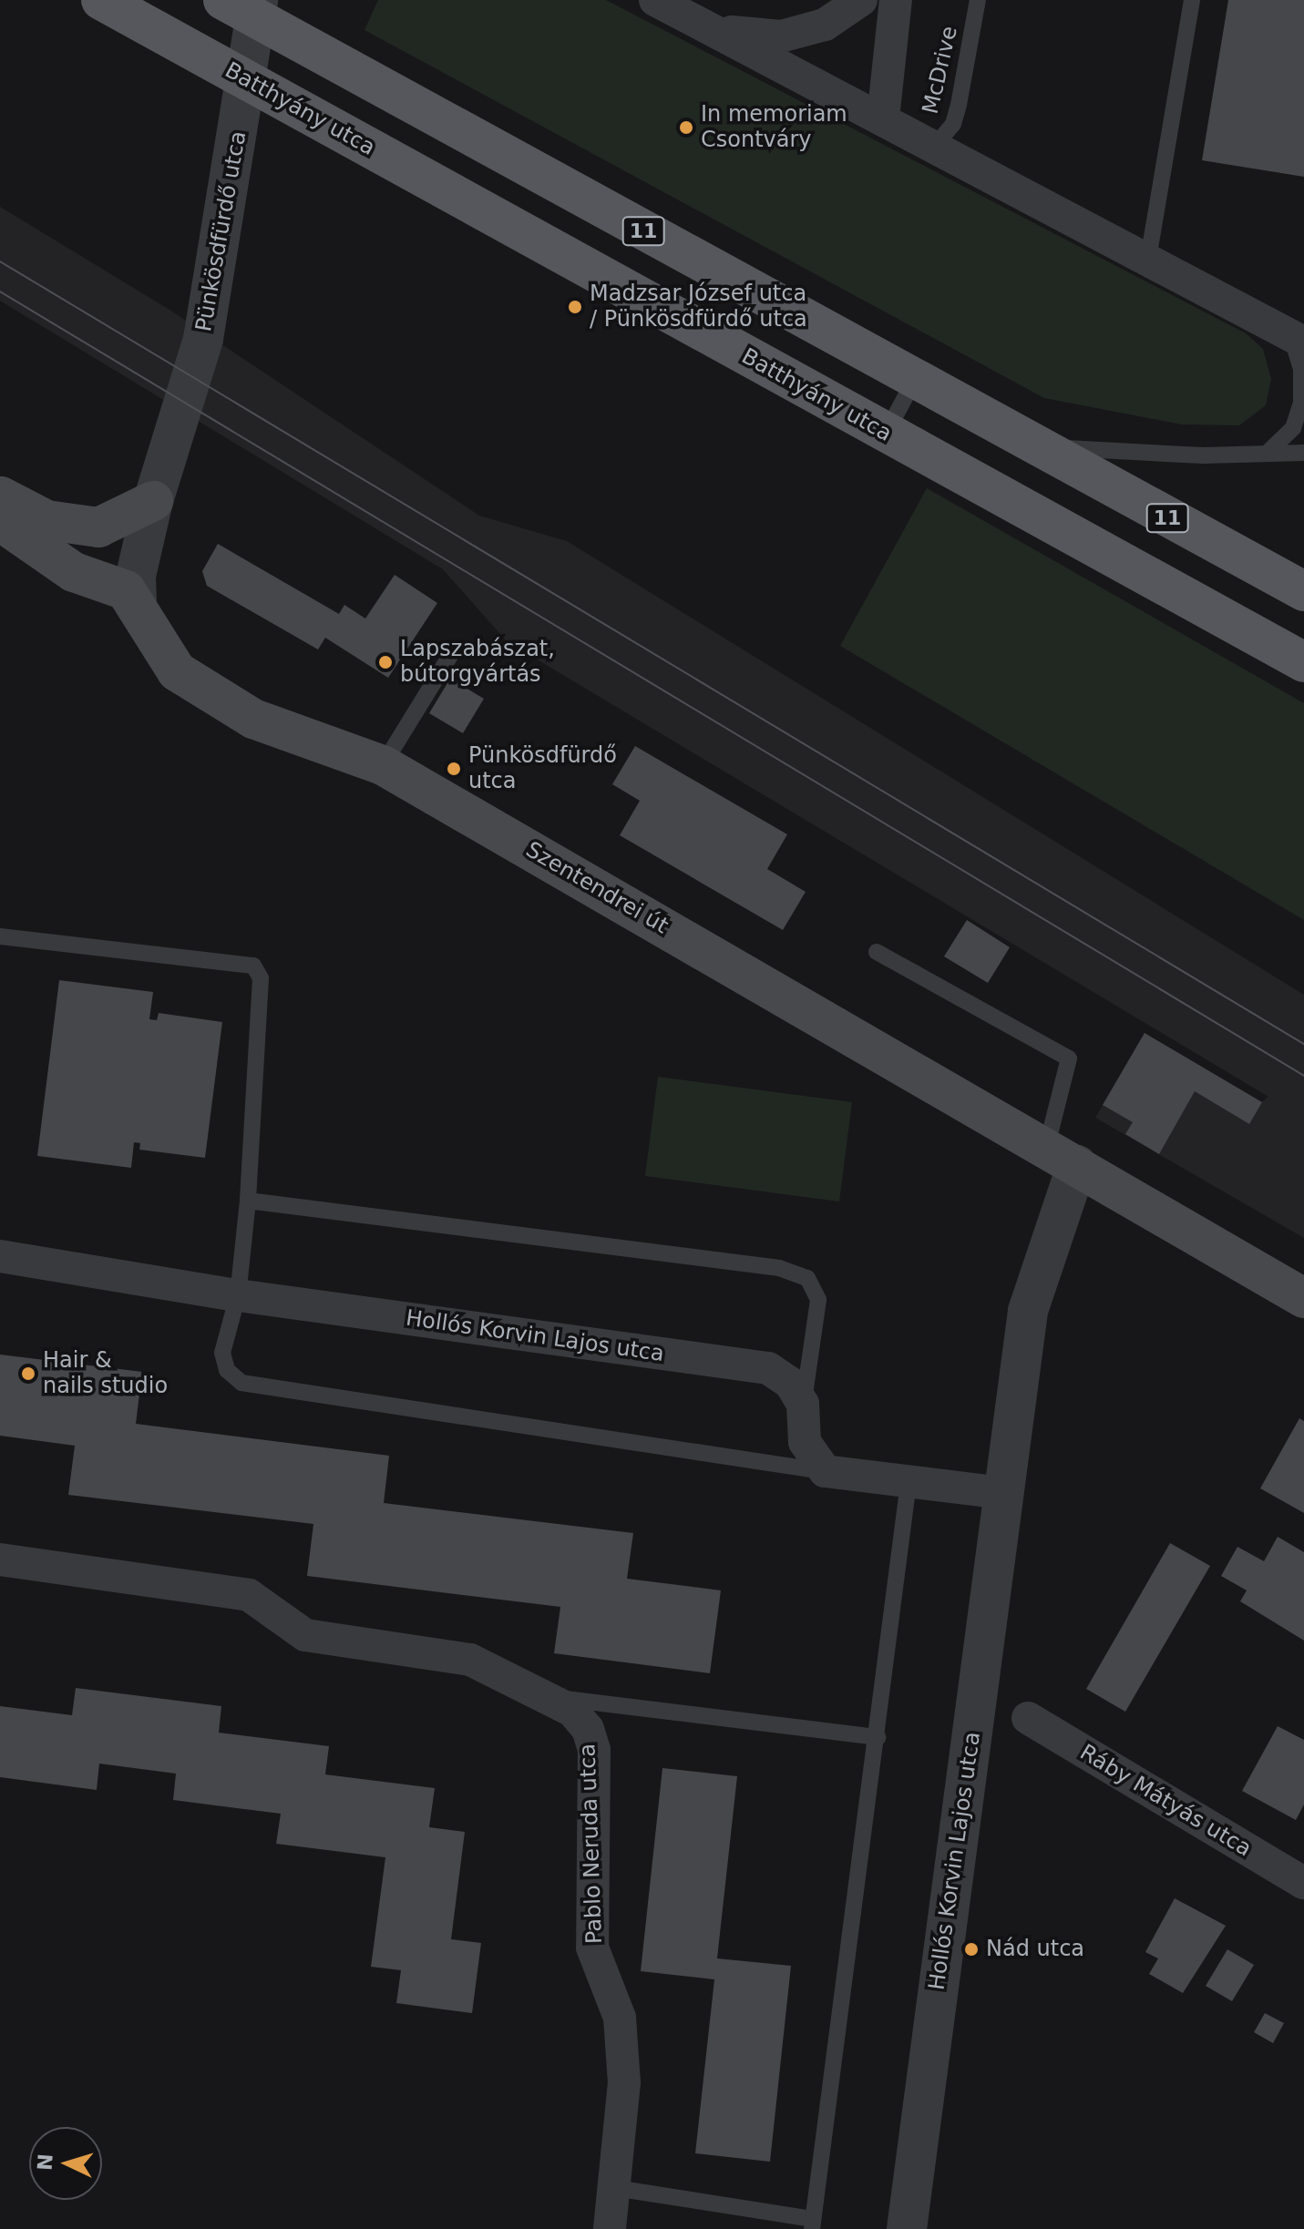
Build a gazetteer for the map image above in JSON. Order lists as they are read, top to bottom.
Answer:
{
  "streets": {
    "main road": ["Batthyány utca", "11", "Szentendrei út"],
    "street": [
      "Pünkösdfürdő utca",
      "Hollós Korvin Lajos utca",
      "Ráby Mátyás utca",
      "Pablo Neruda utca"
    ],
    "lane": ["McDrive"]
  },
  "crossings": [
    ["Batthyány utca", "Pünkösdfürdő utca"],
    ["Pünkösdfürdő utca", "11"],
    ["Pünkösdfürdő utca", "Szentendrei út"],
    ["Szentendrei út", "Hollós Korvin Lajos utca"]
  ],
  "places": [
    "In memoriam Csontváry",
    "Madzsar József utca / Pünkösdfürdő utca",
    "Lapszabászat, bútorgyártás",
    "Pünkösdfürdő utca",
    "Hair & nails studio",
    "Nád utca"
  ],
  "north": "left"
}
